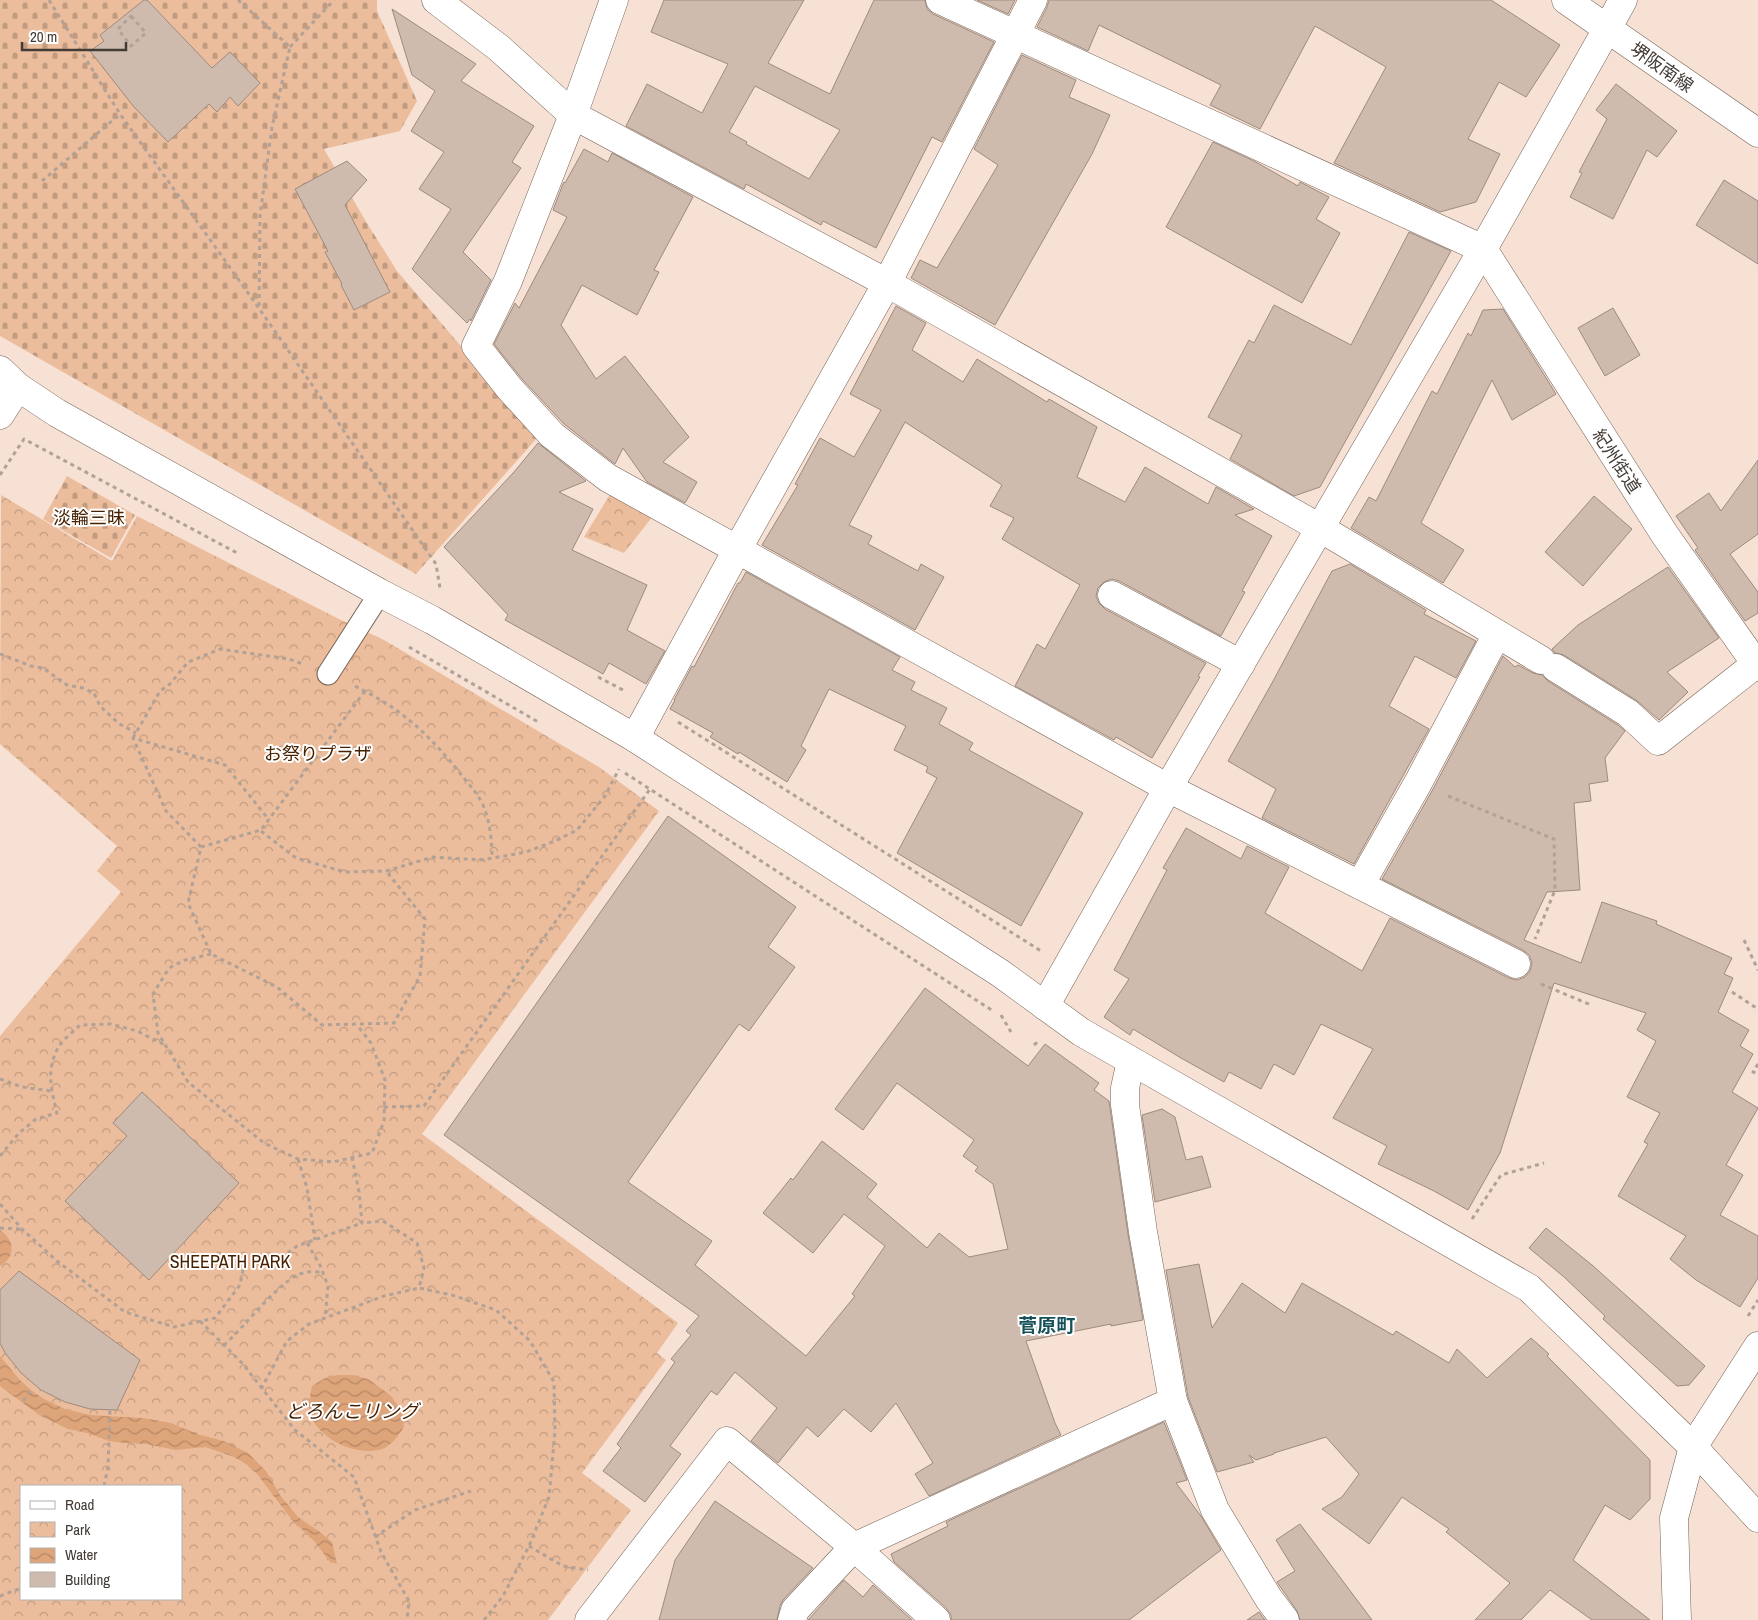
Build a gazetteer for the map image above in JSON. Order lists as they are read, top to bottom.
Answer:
{
  "streets": {
    "street": ["堺阪南線", "紀州街道"]
  },
  "districts": ["菅原町"],
  "water": ["どろんこリング"],
  "parks": ["淡輪三昧", "お祭りプラザ", "SHEEPATH PARK"],
  "legend": [
    "Road",
    "Park",
    "Water",
    "Building"
  ],
  "scale_bar": "20 m"
}
